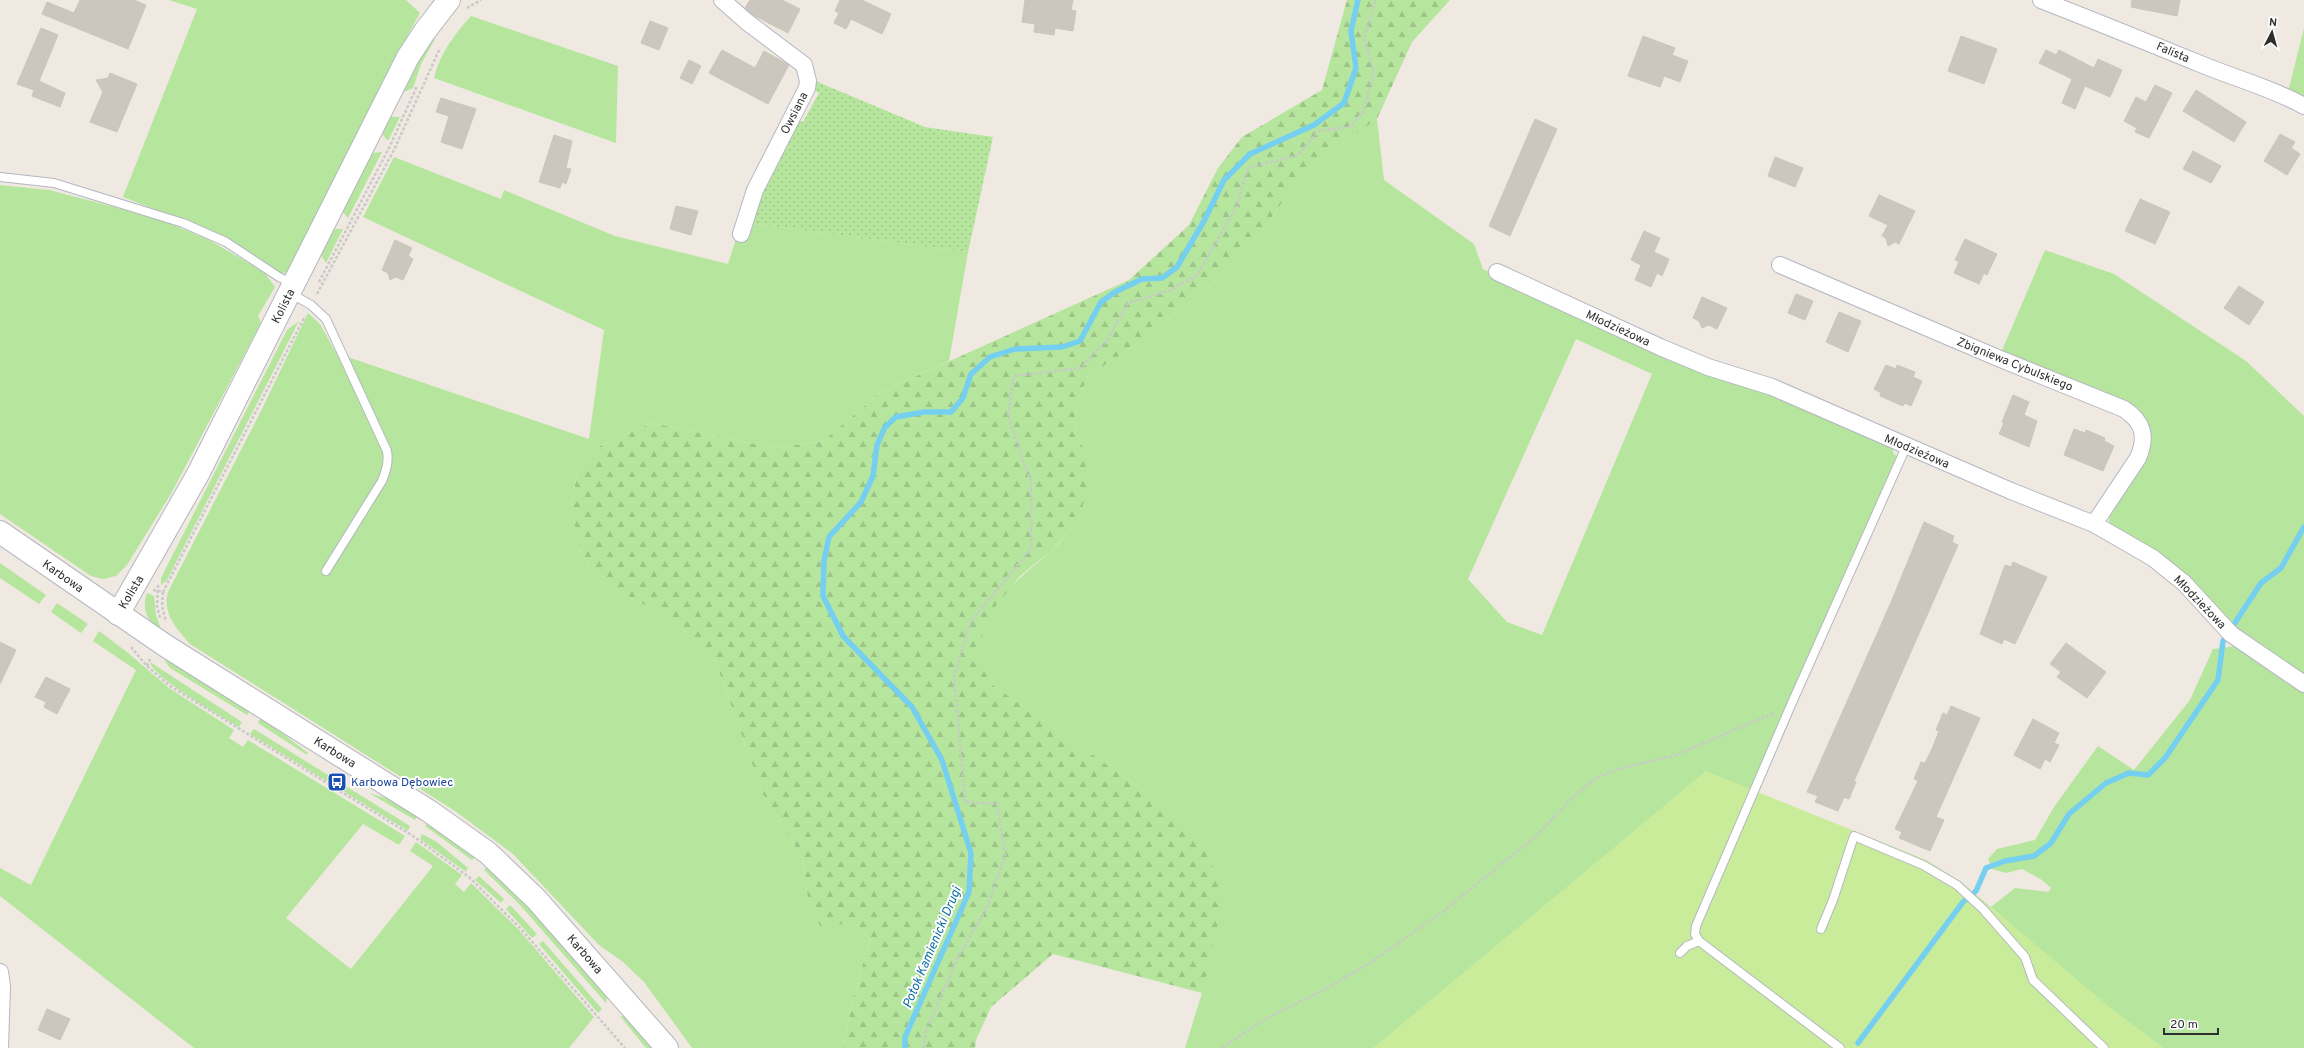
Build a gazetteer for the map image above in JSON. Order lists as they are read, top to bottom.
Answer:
{
  "streets": {
    "street": [
      "Falista",
      "Owsiana",
      "Kolista",
      "Młodzieżowa",
      "Zbigniewa Cybulskiego",
      "Karbowa"
    ]
  },
  "crossings": [
    ["Kolista", "Karbowa"],
    ["Młodzieżowa", "Zbigniewa Cybulskiego"]
  ],
  "water": ["Potok Kamienicki Drugi"],
  "places": {
    "bus stop": ["Karbowa Dębowiec"]
  },
  "scale_bar": "20 m",
  "north": "top"
}
